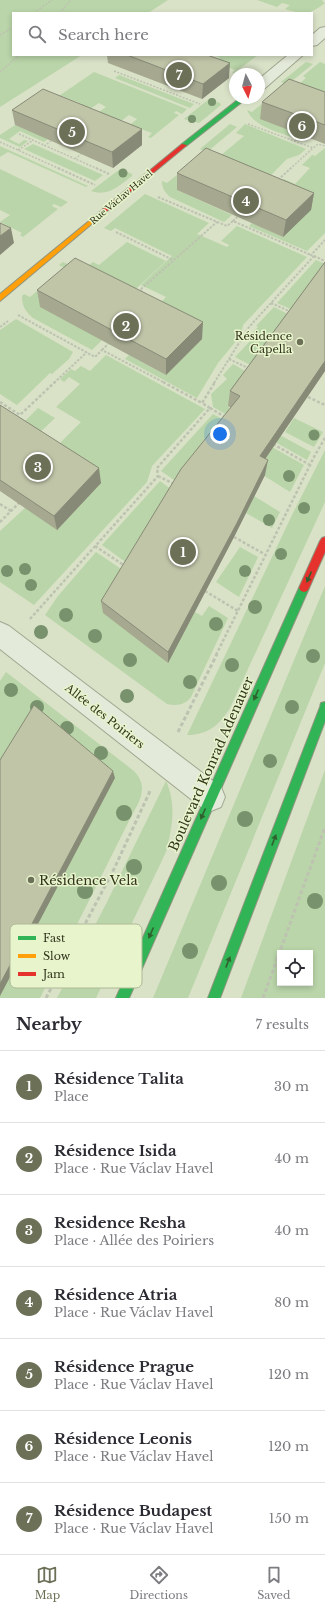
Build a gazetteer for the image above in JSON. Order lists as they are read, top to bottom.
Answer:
{
  "streets": {
    "main road": ["Rue Václav Havel", "Boulevard Konrad Adenauer"],
    "street": ["Allée des Poiriers"]
  },
  "crossings": [
    ["Allée des Poiriers", "Boulevard Konrad Adenauer"]
  ],
  "places": ["Résidence Capella", "Résidence Vela"],
  "legend": ["Fast", "Slow", "Jam"],
  "north": "bottom",
  "page": {
    "search": "Search here",
    "pins": [
      "7",
      "6",
      "5",
      "4",
      "2",
      "3",
      "1"
    ],
    "heading": ["Nearby", "7 results"],
    "list": [
      {
        "mark": "1",
        "name": "Résidence Talita",
        "note": "Place",
        "value": "30 m"
      },
      {
        "mark": "2",
        "name": "Résidence Isida",
        "note": "Place · Rue Václav Havel",
        "value": "40 m"
      },
      {
        "mark": "3",
        "name": "Residence Resha",
        "note": "Place · Allée des Poiriers",
        "value": "40 m"
      },
      {
        "mark": "4",
        "name": "Résidence Atria",
        "note": "Place · Rue Václav Havel",
        "value": "80 m"
      },
      {
        "mark": "5",
        "name": "Résidence Prague",
        "note": "Place · Rue Václav Havel",
        "value": "120 m"
      },
      {
        "mark": "6",
        "name": "Résidence Leonis",
        "note": "Place · Rue Václav Havel",
        "value": "120 m"
      },
      {
        "mark": "7",
        "name": "Résidence Budapest",
        "note": "Place · Rue Václav Havel",
        "value": "150 m"
      }
    ],
    "nav": ["Map", "Directions", "Saved"]
  }
}
